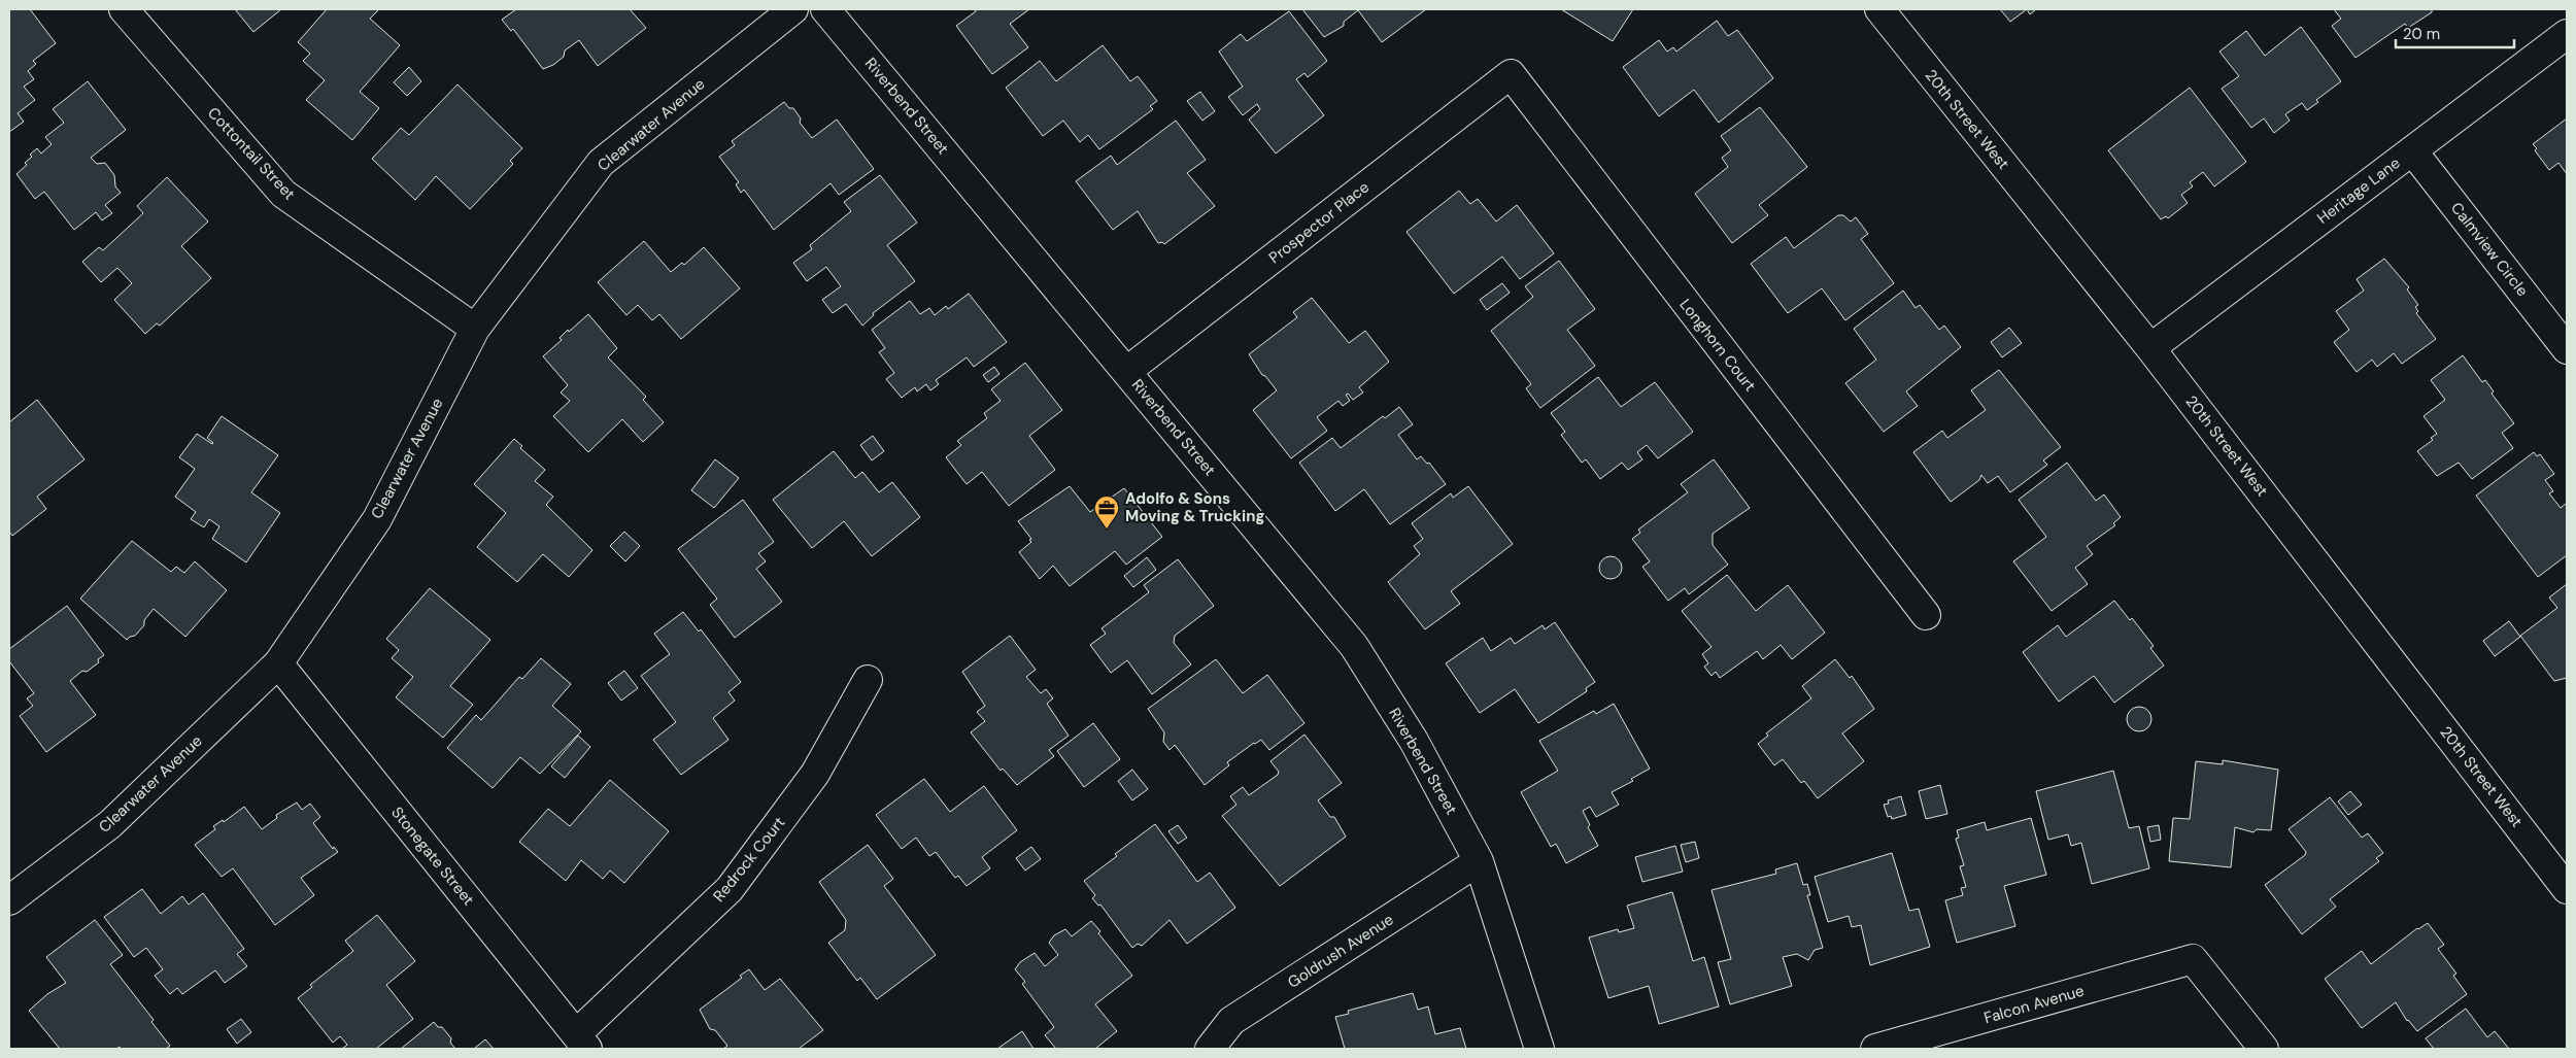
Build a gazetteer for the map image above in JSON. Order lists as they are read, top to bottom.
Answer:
{
  "streets": {
    "street": [
      "Riverbend Street",
      "20th Street West",
      "Clearwater Avenue",
      "Cottontail Street",
      "Heritage Lane",
      "Prospector Place",
      "Calmview Circle",
      "Longhorn Court",
      "Stonegate Street",
      "Redrock Court",
      "Goldrush Avenue",
      "Falcon Avenue"
    ]
  },
  "crossings": [
    ["Riverbend Street", "Prospector Place"],
    ["Riverbend Street", "Goldrush Avenue"],
    ["20th Street West", "Heritage Lane"],
    ["Clearwater Avenue", "Cottontail Street"],
    ["Clearwater Avenue", "Stonegate Street"],
    ["Heritage Lane", "Calmview Circle"],
    ["Prospector Place", "Longhorn Court"],
    ["Stonegate Street", "Redrock Court"]
  ],
  "places": {
    "office": ["Adolfo & Sons Moving & Trucking"]
  },
  "scale_bar": "20 m"
}
